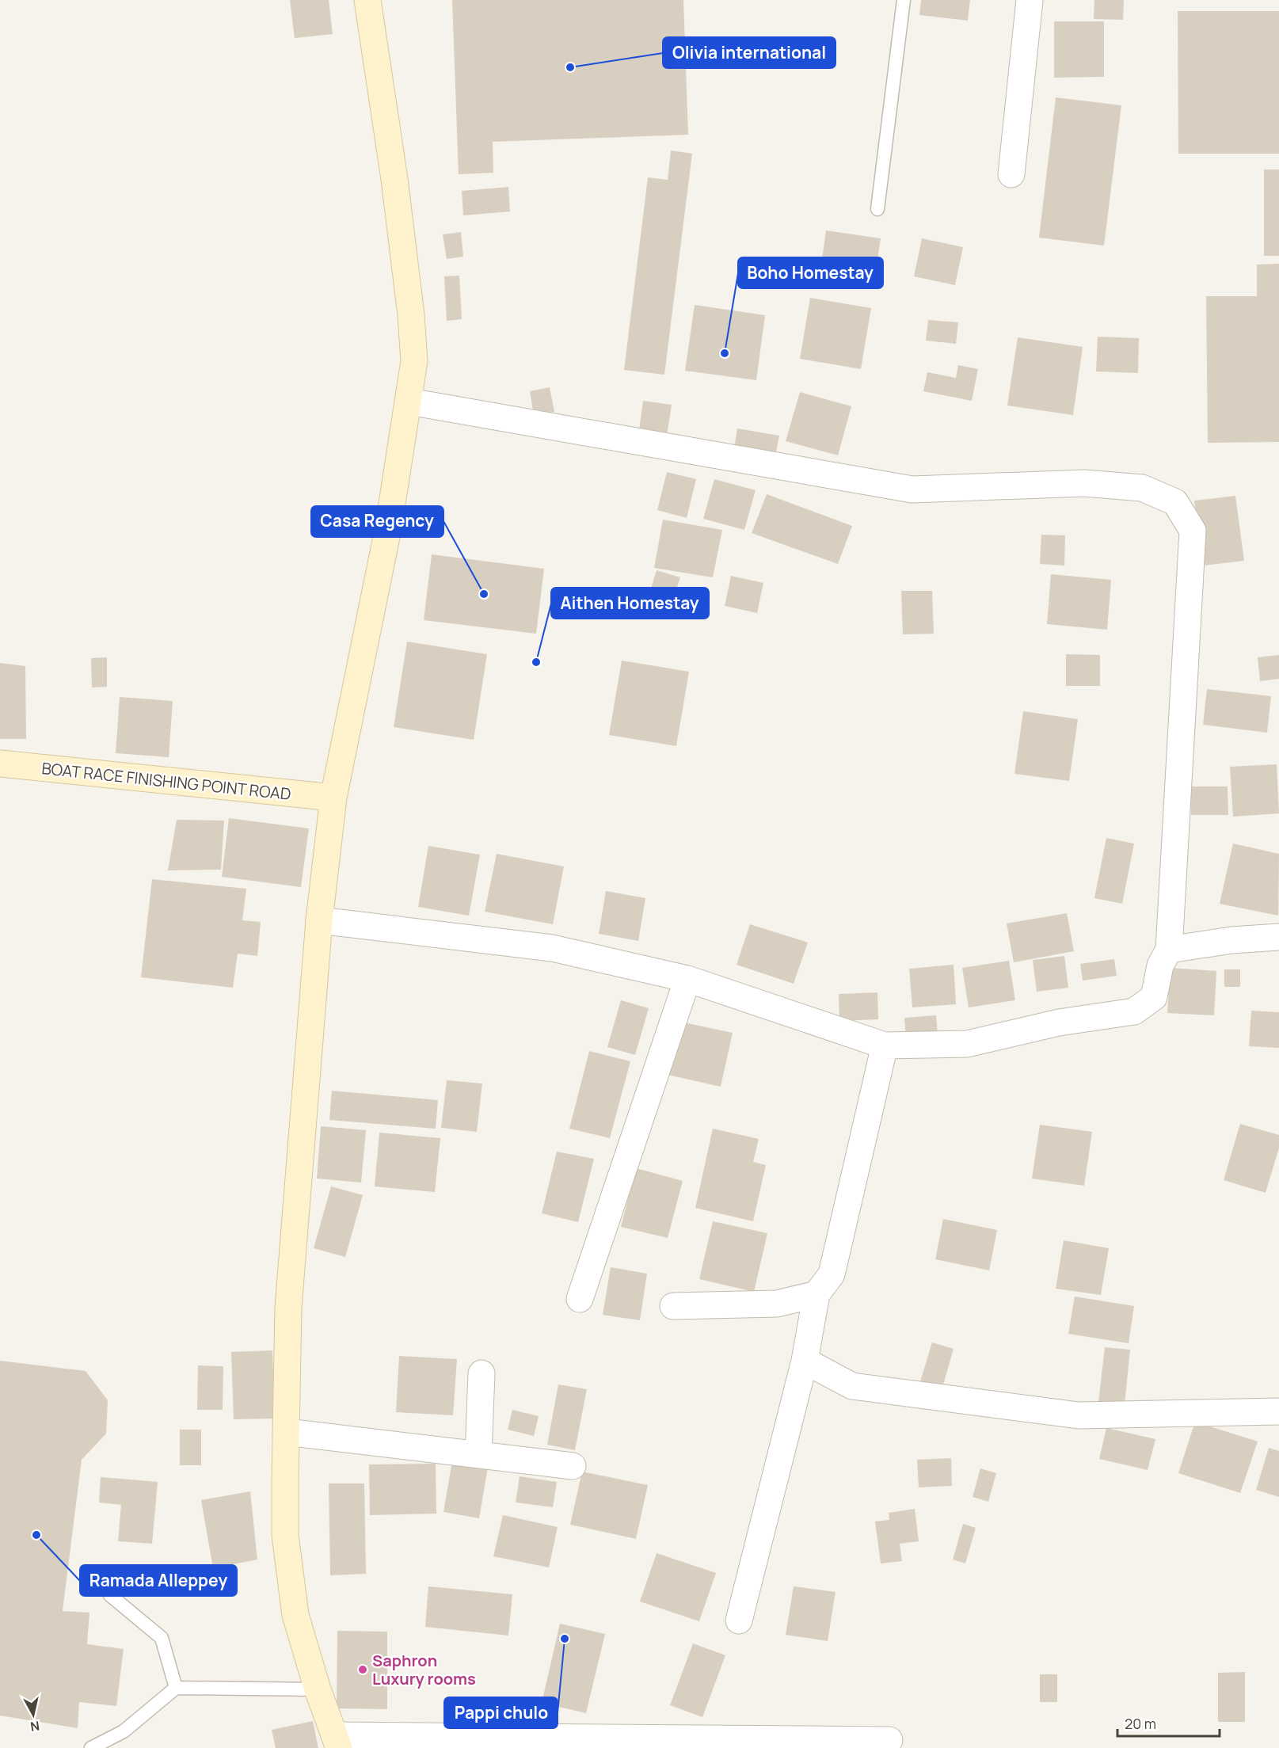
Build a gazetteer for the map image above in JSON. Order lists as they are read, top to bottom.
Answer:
{
  "streets": {
    "main road": ["BOAT RACE FINISHING POINT ROAD"]
  },
  "places": [
    "Olivia international",
    "Boho Homestay",
    "Casa Regency",
    "Aithen Homestay",
    "Ramada Alleppey",
    "Pappi chulo",
    "Saphron Luxury rooms"
  ],
  "scale_bar": "20 m",
  "north": "bottom"
}
